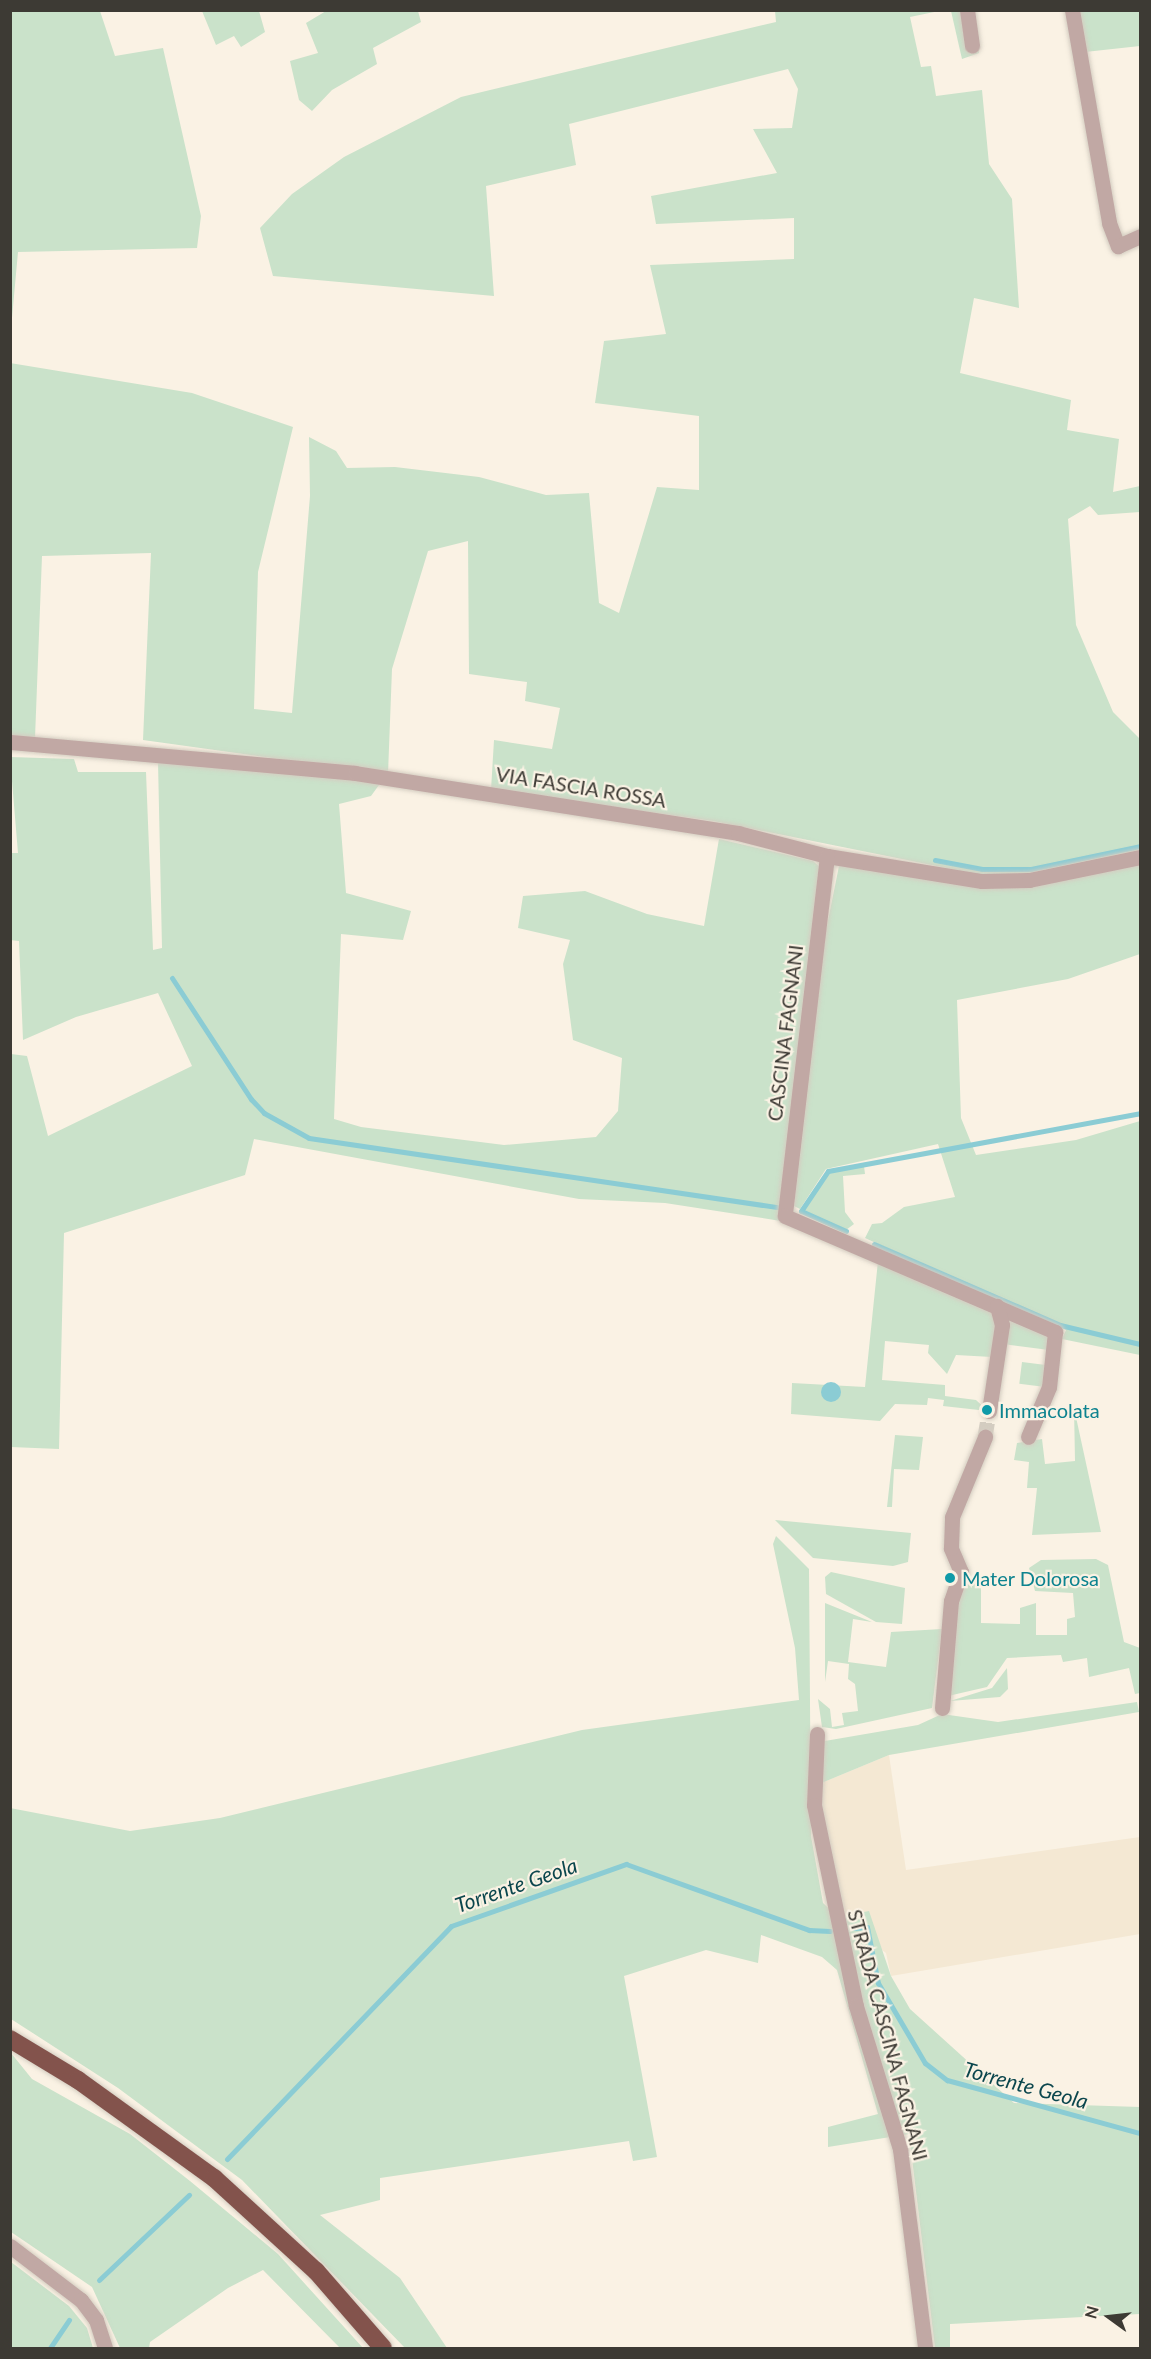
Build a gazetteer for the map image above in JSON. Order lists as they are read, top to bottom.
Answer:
{
  "streets": {
    "street": ["VIA FASCIA ROSSA", "CASCINA FAGNANI", "STRADA CASCINA FAGNANI"]
  },
  "crossings": [
    ["VIA FASCIA ROSSA", "CASCINA FAGNANI"]
  ],
  "water": ["Torrente Geola"],
  "places": ["Immacolata", "Mater Dolorosa"],
  "north": "left"
}
